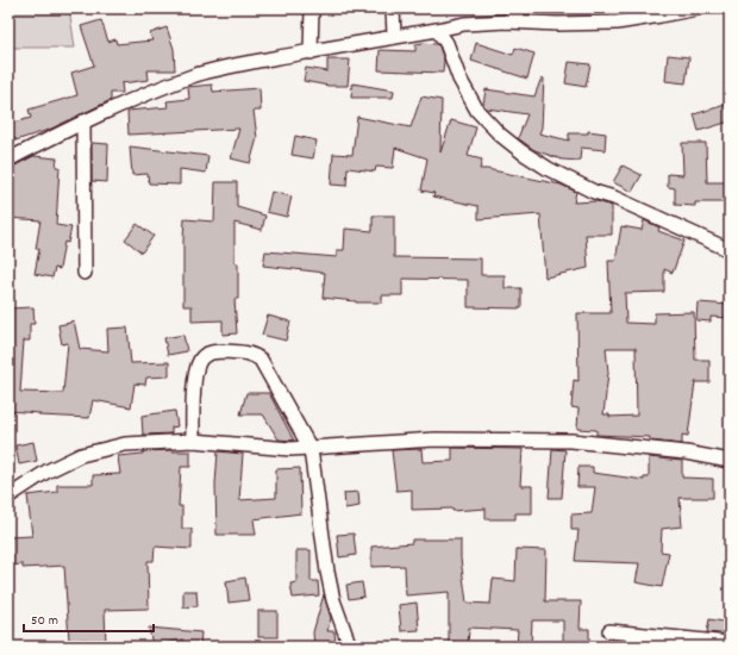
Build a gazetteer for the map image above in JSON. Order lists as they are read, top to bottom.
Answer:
{
  "scale_bar": "50 m"
}
